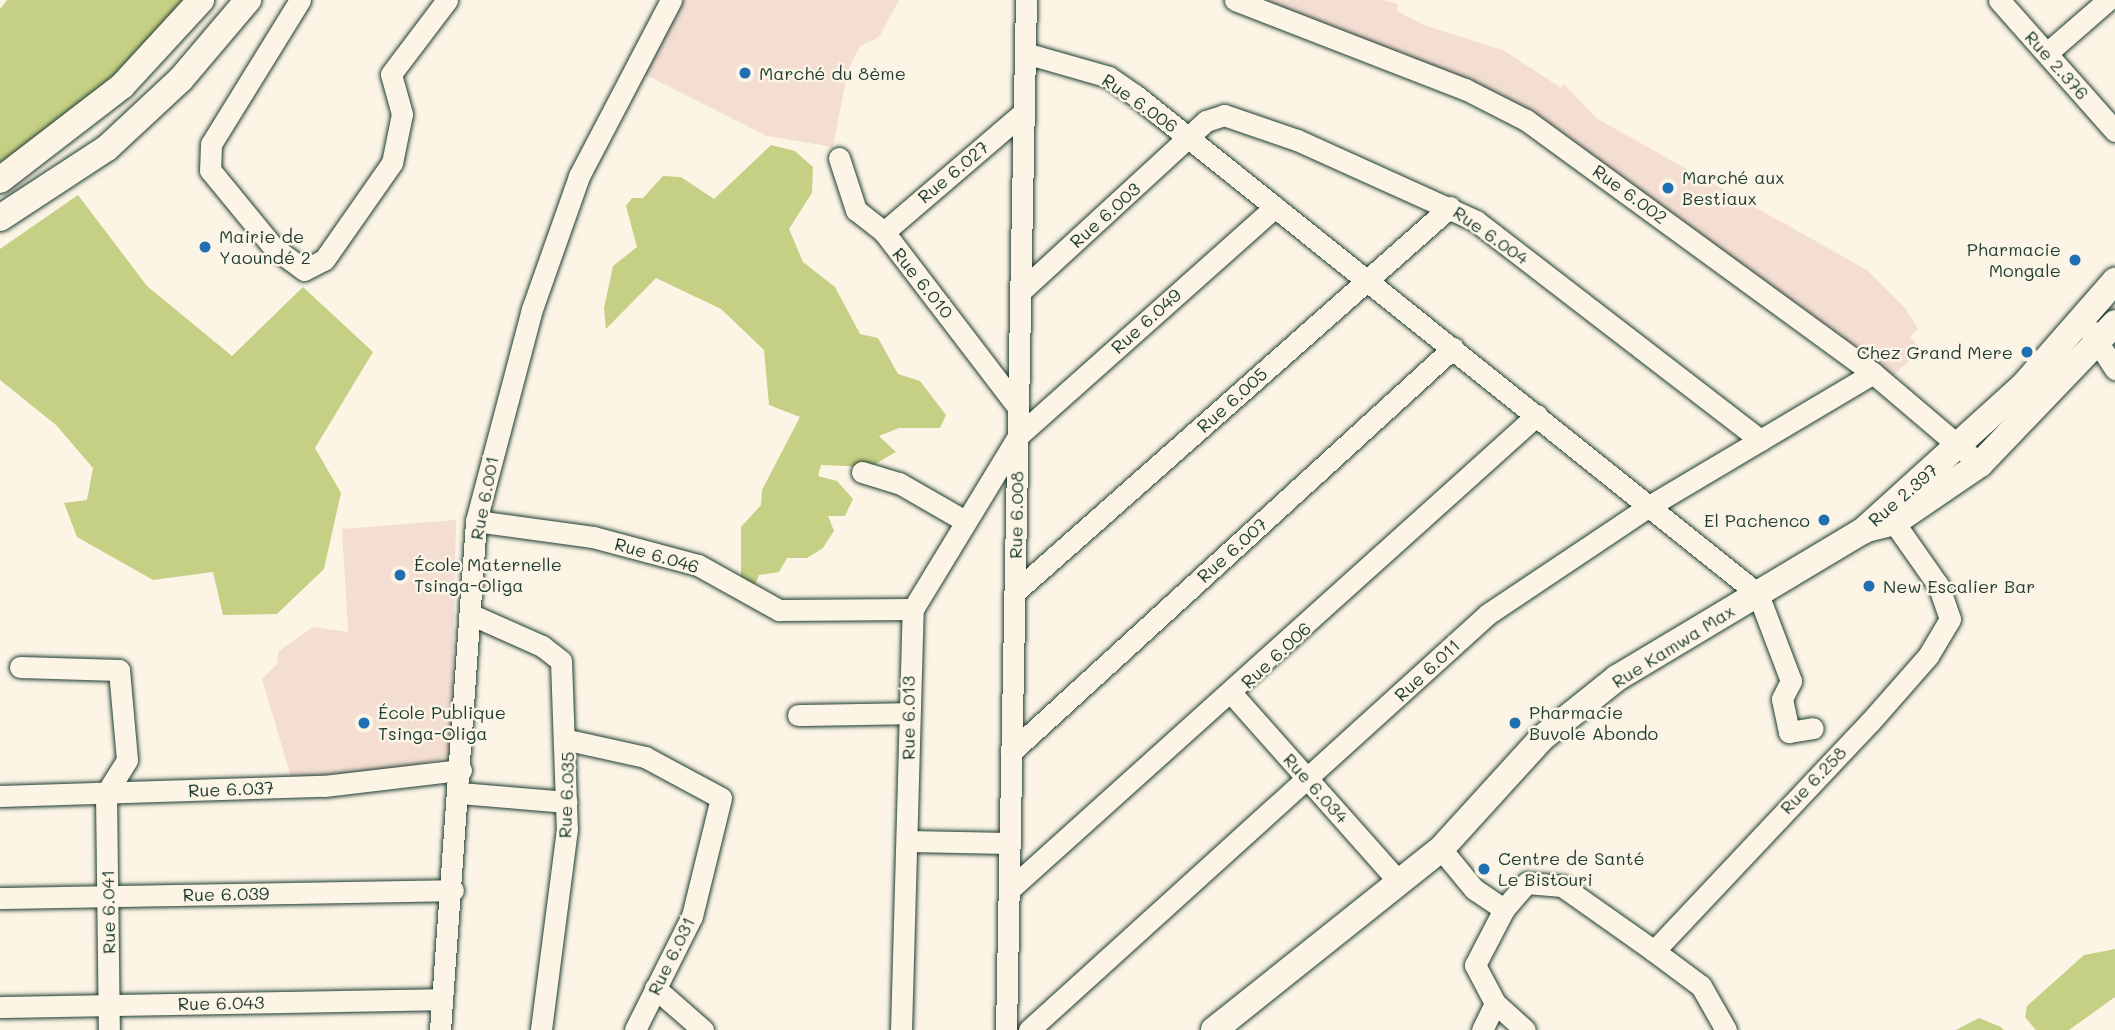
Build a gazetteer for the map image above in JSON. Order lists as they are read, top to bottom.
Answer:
{
  "streets": {
    "main road": ["Rue 2.397", "Rue Kamwa Max"],
    "street": [
      "Rue 2.376",
      "Rue 6.006",
      "Rue 6.027",
      "Rue 6.002",
      "Rue 6.003",
      "Rue 6.004",
      "Rue 6.010",
      "Rue 6.049",
      "Rue 6.005",
      "Rue 6.001",
      "Rue 6.008",
      "Rue 6.007",
      "Rue 6.046",
      "Rue 6.011",
      "Rue 6.013",
      "Rue 6.258",
      "Rue 6.034",
      "Rue 6.037",
      "Rue 6.035",
      "Rue 6.039",
      "Rue 6.041",
      "Rue 6.031",
      "Rue 6.043"
    ]
  },
  "crossings": [
    ["Rue 6.006", "Rue 6.003"],
    ["Rue 6.006", "Rue 6.004"],
    ["Rue 6.006", "Rue 6.049"],
    ["Rue 6.006", "Rue 6.005"],
    ["Rue 6.006", "Rue 6.008"],
    ["Rue 6.006", "Rue 6.007"],
    ["Rue 6.006", "Rue Kamwa Max"],
    ["Rue 6.006", "Rue 6.011"],
    ["Rue 6.006", "Rue 6.034"],
    ["Rue 6.027", "Rue 6.010"],
    ["Rue 6.027", "Rue 6.008"],
    ["Rue 6.002", "Rue 2.397"],
    ["Rue 6.002", "Rue 6.011"],
    ["Rue 6.003", "Rue 6.004"],
    ["Rue 6.003", "Rue 6.008"],
    ["Rue 6.004", "Rue 6.005"],
    ["Rue 6.004", "Rue 6.011"],
    ["Rue 6.010", "Rue 6.008"],
    ["Rue 6.049", "Rue 6.008"],
    ["Rue 6.049", "Rue 6.013"],
    ["Rue 6.005", "Rue 6.008"],
    ["Rue 2.397", "Rue Kamwa Max"],
    ["Rue 2.397", "Rue 6.258"],
    ["Rue 6.001", "Rue 6.046"],
    ["Rue 6.001", "Rue 6.037"],
    ["Rue 6.001", "Rue 6.035"],
    ["Rue 6.001", "Rue 6.039"],
    ["Rue 6.001", "Rue 6.043"],
    ["Rue 6.008", "Rue 6.007"],
    ["Rue 6.008", "Rue 6.013"],
    ["Rue 6.046", "Rue 6.013"],
    ["Rue Kamwa Max", "Rue 6.034"],
    ["Rue 6.011", "Rue 6.034"],
    ["Rue 6.037", "Rue 6.041"],
    ["Rue 6.035", "Rue 6.031"],
    ["Rue 6.039", "Rue 6.041"],
    ["Rue 6.041", "Rue 6.043"]
  ],
  "places": [
    "Marché du 8ème",
    "Marché aux Bestiaux",
    "Mairie de Yaoundé 2",
    "Pharmacie Mongale",
    "Chez Grand Mere",
    "El Pachenco",
    "École Maternelle Tsinga-Oliga",
    "New Escalier Bar",
    "École Publique Tsinga-Oliga",
    "Pharmacie Buvole Abondo",
    "Centre de Santé Le Bistouri"
  ]
}
